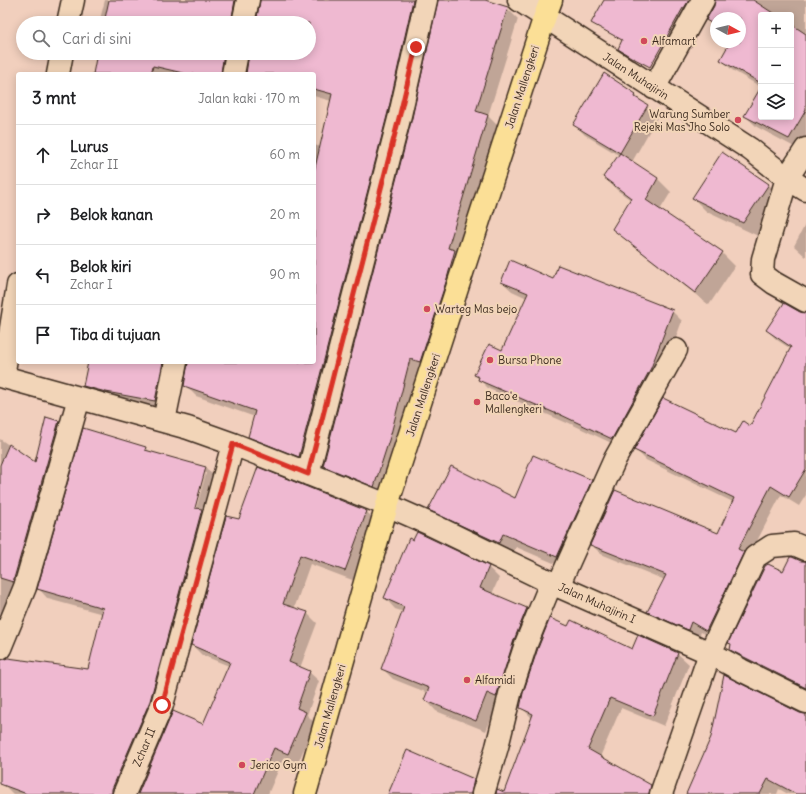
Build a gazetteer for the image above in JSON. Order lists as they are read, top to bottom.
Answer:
{
  "streets": {
    "main road": ["Jalan Mallengkeri"],
    "street": ["Jalan Muhajirin", "Jalan Muhajirin I", "Zchar II"]
  },
  "crossings": [
    ["Jalan Muhajirin", "Jalan Mallengkeri"],
    ["Jalan Mallengkeri", "Jalan Muhajirin I"],
    ["Jalan Muhajirin I", "Zchar II"]
  ],
  "places": [
    "Alfamart",
    "Warung Sumber Rejeki Mas Jho Solo",
    "Warteg Mas bejo",
    "Bursa Phone",
    "Baco'e Mallengkeri",
    "Alfamidi",
    "Jerico Gym"
  ],
  "north": "right",
  "page": {
    "map_buttons": ["+", "−"],
    "search": "Cari di sini",
    "heading": ["3 mnt", "Jalan kaki · 170 m"],
    "list": [
      ["Lurus", "Zchar II", "60 m"],
      ["Belok kanan", "20 m"],
      ["Belok kiri", "Zchar I", "90 m"],
      "Tiba di tujuan"
    ]
  }
}
